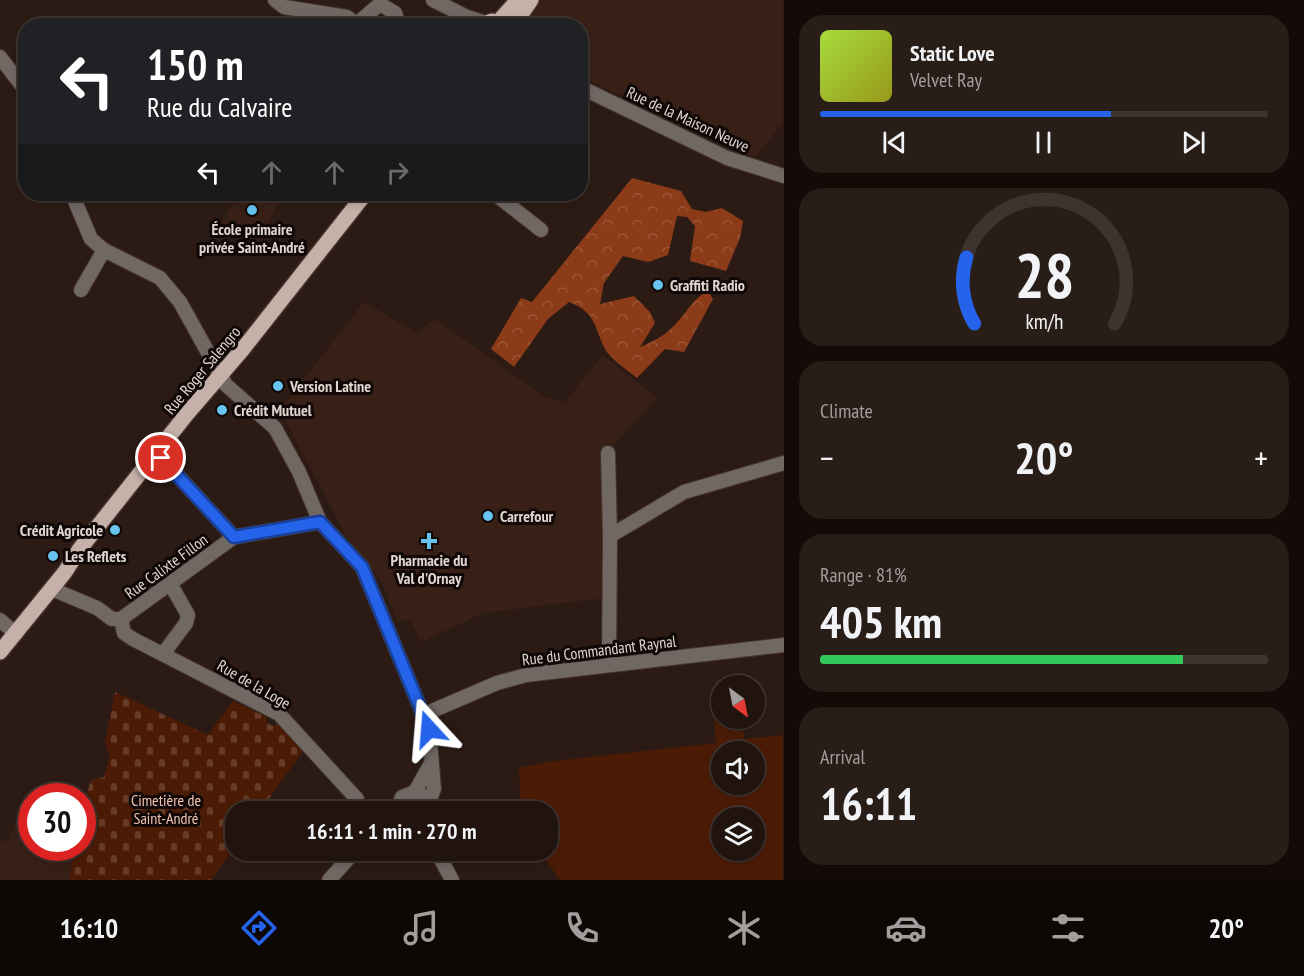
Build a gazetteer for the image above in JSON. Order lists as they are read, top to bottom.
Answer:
{
  "streets": {
    "main road": ["Rue Roger Salengro"],
    "street": [
      "Rue de la Maison Neuve",
      "Rue Calixte Fillon",
      "Rue du Commandant Raynal",
      "Rue de la Loge"
    ]
  },
  "crossings": [
    ["Rue Roger Salengro", "Rue Calixte Fillon"],
    ["Rue Calixte Fillon", "Rue de la Loge"]
  ],
  "parks": ["Cimetière de Saint-André"],
  "places": {
    "other": [
      "École primaire privée Saint-André",
      "Graffiti Radio",
      "Version Latine",
      "Crédit Mutuel",
      "Carrefour",
      "Crédit Agricole",
      "Les Reflets"
    ],
    "health": ["Pharmacie du Val d'Ornay"]
  },
  "north": "bottom right",
  "page": {
    "turn": ["150 m", "Rue du Calvaire"],
    "song": ["Static Love", "Velvet Ray"],
    "tile": [
      "Climate",
      ["Range · 81%", "405 km"],
      ["Arrival", "16:11"]
    ],
    "heat": ["−", "20°", "+"],
    "limit": "30",
    "trip": "16:11 · 1 min · 270 m",
    "tabs": ["16:10", "20°"],
    "gauge": ["28", "km/h"]
  }
}
